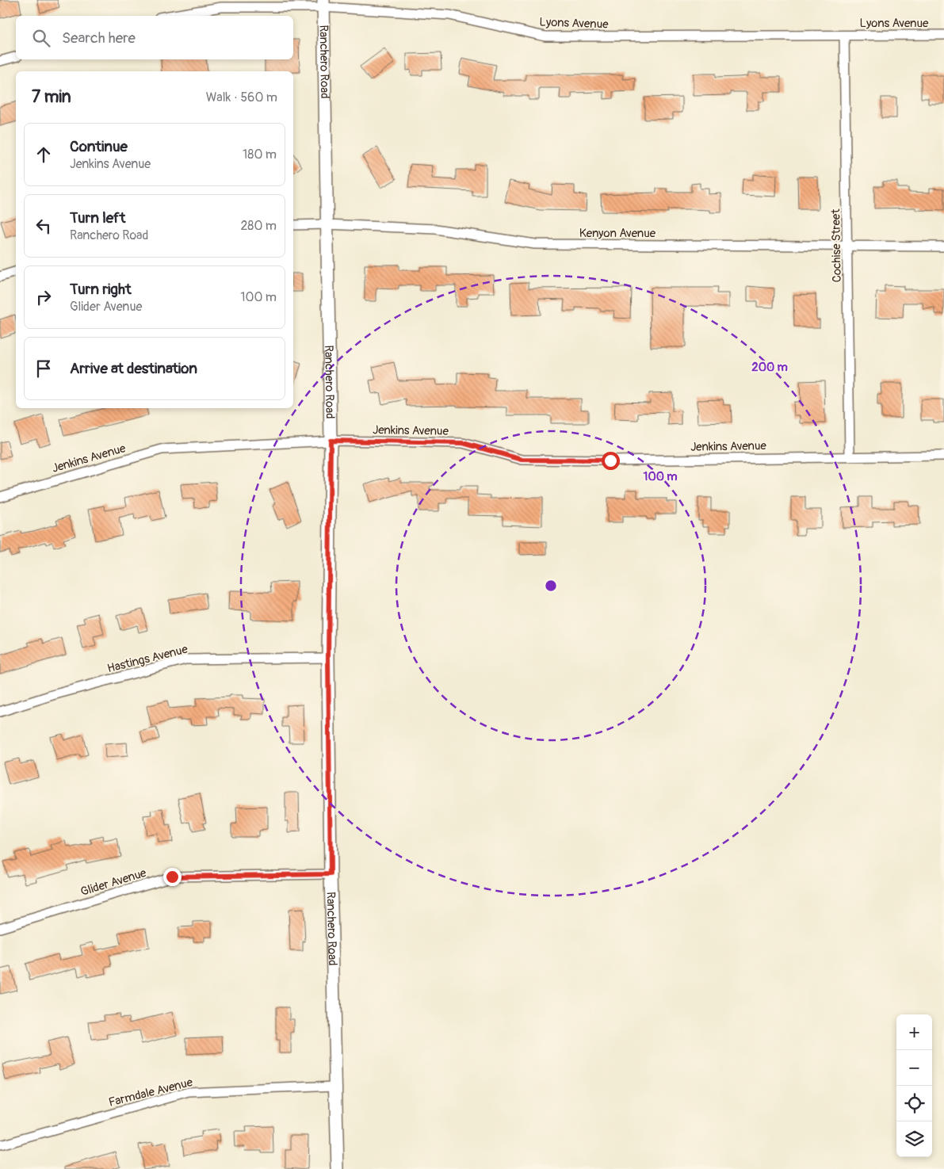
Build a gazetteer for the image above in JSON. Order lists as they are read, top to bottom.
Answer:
{
  "streets": {
    "main road": ["Ranchero Road"],
    "street": [
      "Lyons Avenue",
      "Kenyon Avenue",
      "Cochise Street",
      "Jenkins Avenue",
      "Hastings Avenue",
      "Glider Avenue",
      "Farmdale Avenue"
    ]
  },
  "crossings": [
    ["Lyons Avenue", "Ranchero Road"],
    ["Lyons Avenue", "Cochise Street"],
    ["Ranchero Road", "Kenyon Avenue"],
    ["Ranchero Road", "Jenkins Avenue"],
    ["Ranchero Road", "Hastings Avenue"],
    ["Ranchero Road", "Glider Avenue"],
    ["Ranchero Road", "Farmdale Avenue"],
    ["Kenyon Avenue", "Cochise Street"],
    ["Cochise Street", "Jenkins Avenue"]
  ],
  "page": {
    "search": "Search here",
    "heading": ["7 min", "Walk · 560 m"],
    "list": [
      ["Continue", "Jenkins Avenue", "180 m"],
      ["Turn left", "Ranchero Road", "280 m"],
      ["Turn right", "Glider Avenue", "100 m"],
      "Arrive at destination"
    ],
    "map_buttons": ["+", "−"]
  },
  "rings": ["200 m", "100 m"]
}
